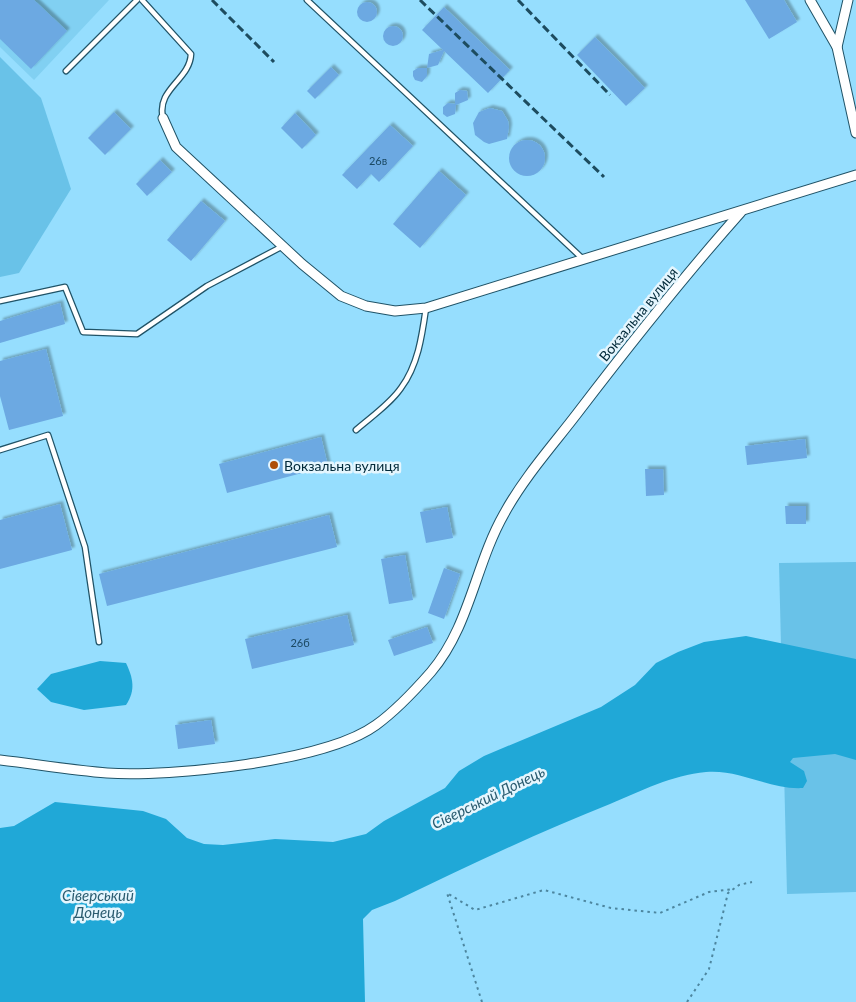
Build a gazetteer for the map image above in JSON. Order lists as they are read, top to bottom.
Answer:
{
  "streets": {
    "street": ["Вокзальна вулиця"]
  },
  "water": ["Сіверський Донець"],
  "places": ["Вокзальна вулиця"],
  "house_numbers": ["26в", "26б"]
}
